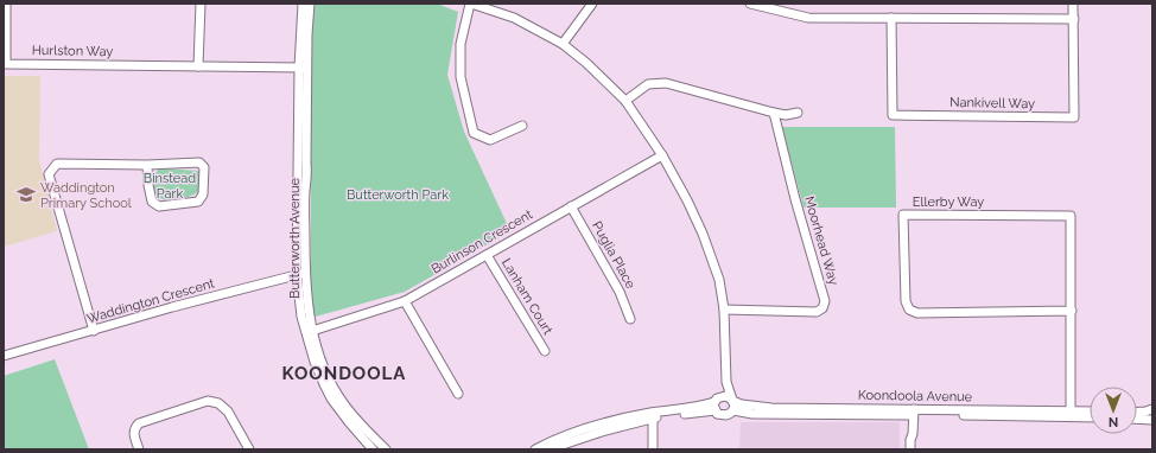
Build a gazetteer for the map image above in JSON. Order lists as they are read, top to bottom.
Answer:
{
  "streets": {
    "street": [
      "Hurlston Way",
      "Nankivell Way",
      "Ellerby Way",
      "Butterworth Avenue",
      "Moorhead Way",
      "Burlinson Crescent",
      "Puglia Place",
      "Lanham Court",
      "Waddington Crescent",
      "Koondoola Avenue"
    ]
  },
  "crossings": [
    ["Hurlston Way", "Butterworth Avenue"],
    ["Ellerby Way", "Koondoola Avenue"],
    ["Butterworth Avenue", "Burlinson Crescent"],
    ["Butterworth Avenue", "Waddington Crescent"],
    ["Burlinson Crescent", "Puglia Place"],
    ["Burlinson Crescent", "Lanham Court"]
  ],
  "districts": ["KOONDOOLA"],
  "parks": ["Binstead Park", "Butterworth Park"],
  "places": {
    "school or university": ["Waddington Primary School"]
  },
  "north": "bottom"
}
